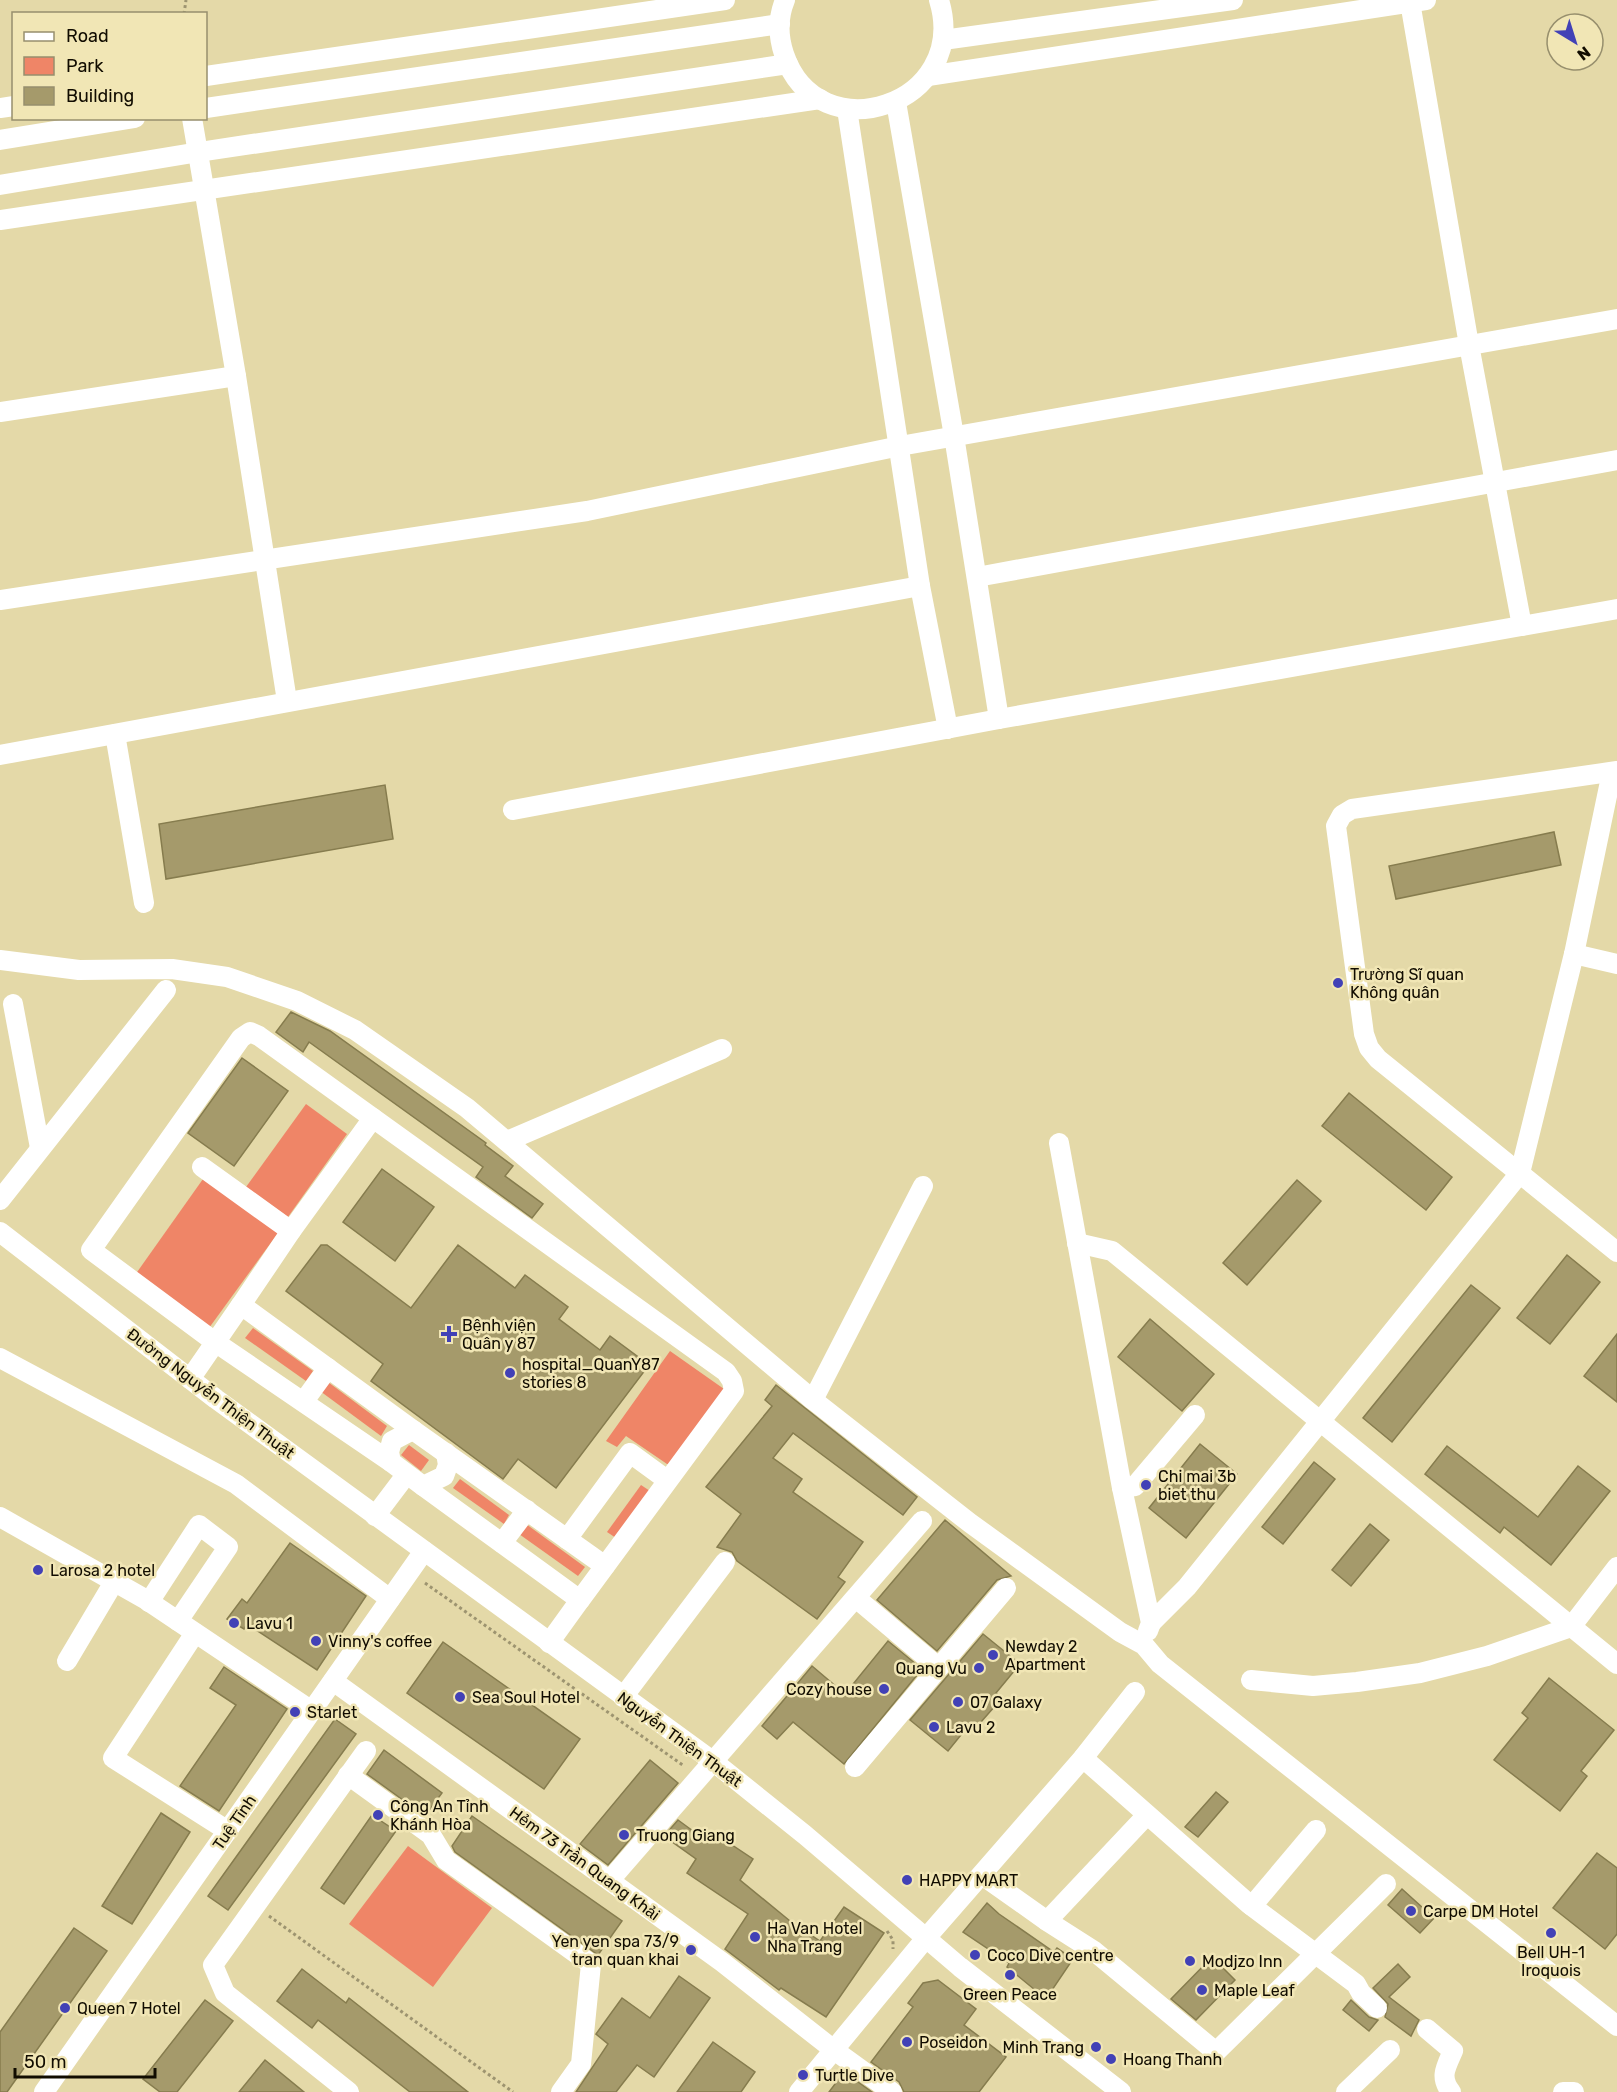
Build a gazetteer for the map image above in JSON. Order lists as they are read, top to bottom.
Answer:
{
  "streets": {
    "street": [
      "Đường Nguyễn Thiện Thuật",
      "Nguyễn Thiện Thuật",
      "Tuệ Tĩnh",
      "Hẻm 73 Trần Quang Khải"
    ]
  },
  "crossings": [
    ["Đường Nguyễn Thiện Thuật", "Nguyễn Thiện Thuật"],
    ["Đường Nguyễn Thiện Thuật", "Tuệ Tĩnh"],
    ["Nguyễn Thiện Thuật", "Tuệ Tĩnh"],
    ["Tuệ Tĩnh", "Hẻm 73 Trần Quang Khải"]
  ],
  "places": {
    "other": [
      "Trường Sĩ quan Không quân",
      "hospital_QuanY87 stories 8",
      "Chi mai 3b biet thu",
      "Larosa 2 hotel",
      "Lavu 1",
      "Vinny's coffee",
      "Newday 2 Apartment",
      "Quang Vu",
      "Cozy house",
      "Sea Soul Hotel",
      "07 Galaxy",
      "Starlet",
      "Lavu 2",
      "Công An Tỉnh Khánh Hòa",
      "Truong Giang",
      "HAPPY MART",
      "Carpe DM Hotel",
      "Bell UH-1 Iroquois",
      "Ha Van Hotel Nha Trang",
      "Yen yen spa 73/9 tran quan khai",
      "Coco Dive centre",
      "Modjzo Inn",
      "Green Peace",
      "Maple Leaf",
      "Queen 7 Hotel",
      "Poseidon",
      "Minh Trang",
      "Hoang Thanh",
      "Turtle Dive"
    ],
    "health": ["Bệnh viện Quân y 87"]
  },
  "legend": ["Road", "Park", "Building"],
  "scale_bar": "50 m",
  "north": "bottom right"
}
